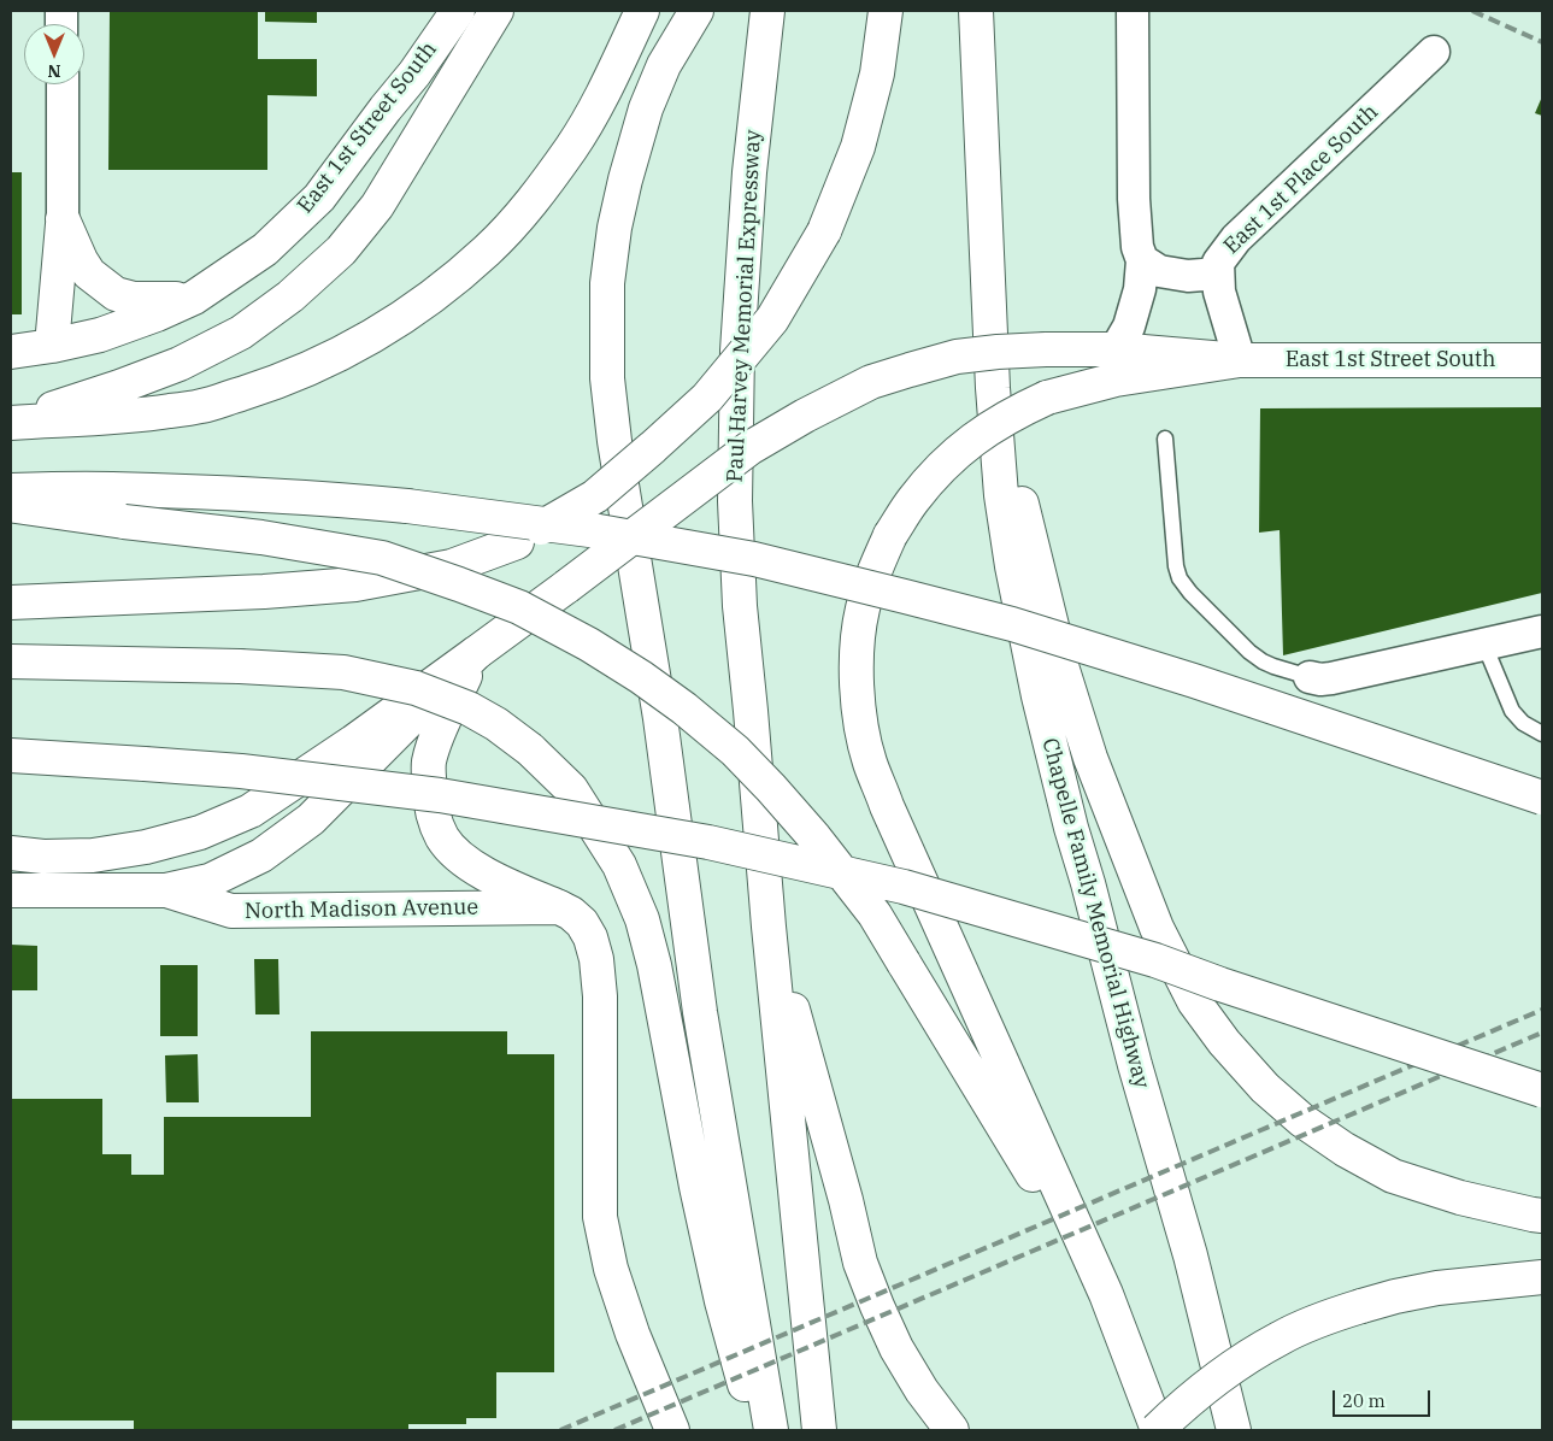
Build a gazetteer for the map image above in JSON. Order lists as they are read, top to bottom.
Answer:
{
  "streets": {
    "main road": [
      "East 1st Street South",
      "Paul Harvey Memorial Expressway",
      "North Madison Avenue",
      "Chapelle Family Memorial Highway"
    ],
    "street": ["East 1st Place South"]
  },
  "crossings": [
    ["East 1st Street South", "East 1st Place South"]
  ],
  "scale_bar": "20 m",
  "north": "bottom"
}
